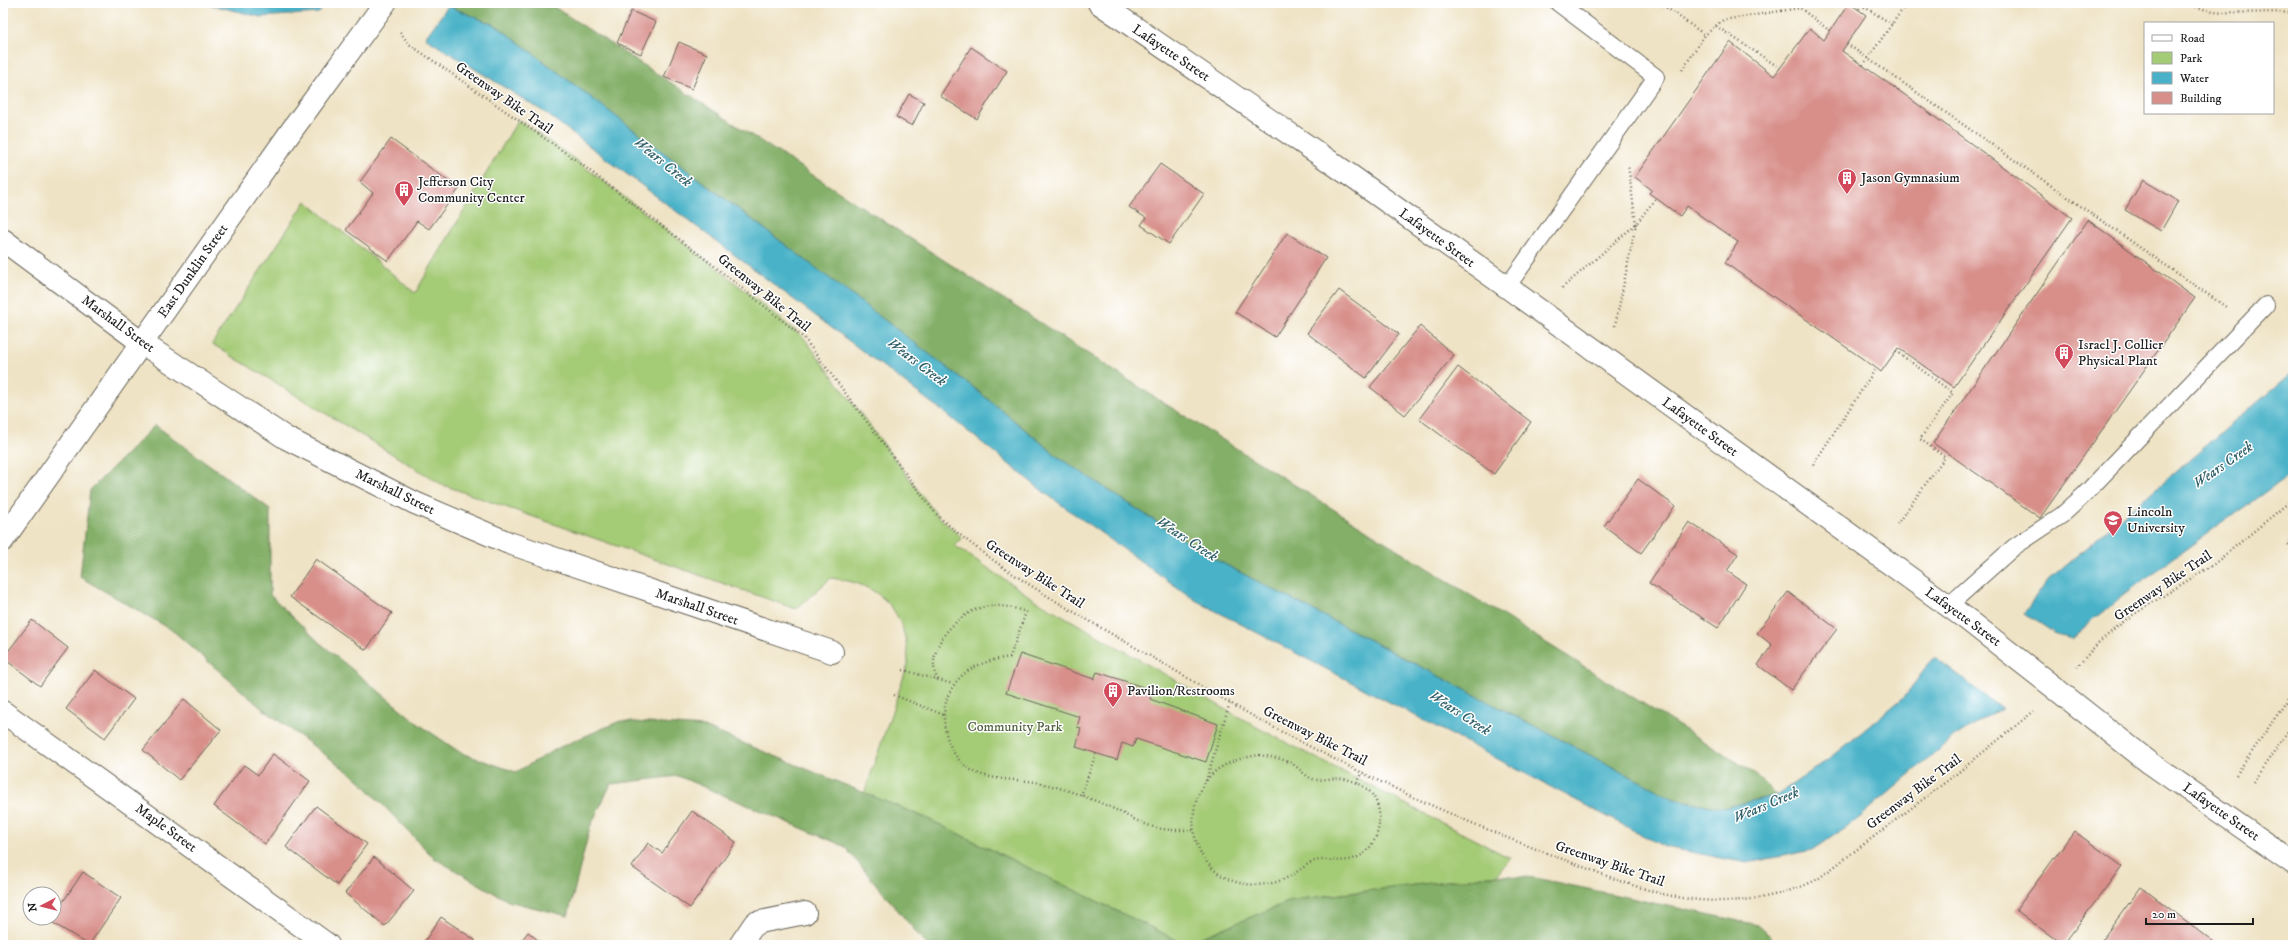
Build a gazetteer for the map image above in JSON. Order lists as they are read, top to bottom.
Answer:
{
  "streets": {
    "main road": [
      "Lafayette Street",
      "East Dunklin Street",
      "Marshall Street",
      "Maple Street"
    ],
    "path": ["Greenway Bike Trail"]
  },
  "crossings": [
    ["Lafayette Street", "Greenway Bike Trail"],
    ["East Dunklin Street", "Marshall Street"]
  ],
  "water": ["Wears Creek"],
  "parks": ["Community Park"],
  "places": {
    "building": [
      "Jason Gymnasium",
      "Jefferson City Community Center",
      "Israel J. Collier Physical Plant",
      "Pavilion/Restrooms"
    ],
    "school or university": ["Lincoln University"]
  },
  "legend": [
    "Road",
    "Park",
    "Water",
    "Building"
  ],
  "scale_bar": "20 m",
  "north": "left"
}
